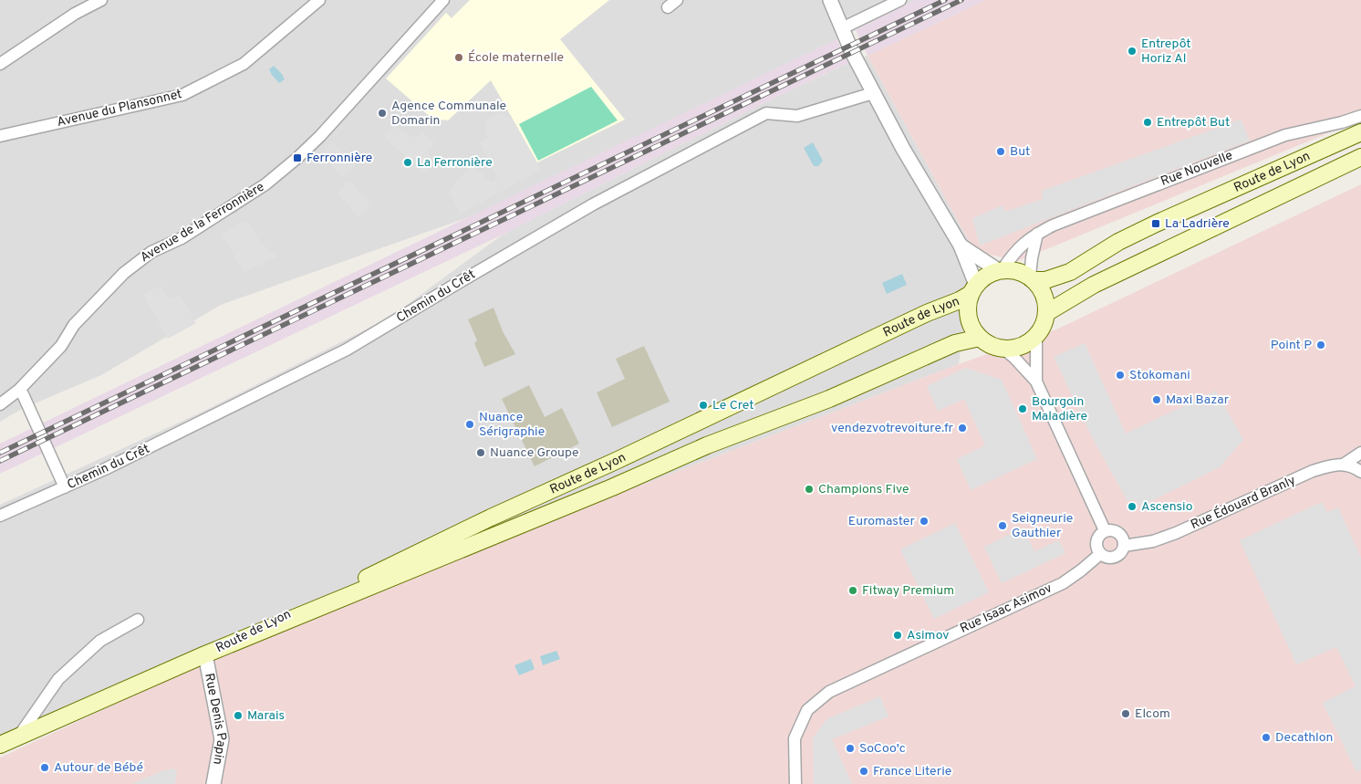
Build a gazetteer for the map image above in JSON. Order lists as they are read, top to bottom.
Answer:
{
  "streets": {
    "main road": ["Route de Lyon"],
    "street": [
      "Avenue du Plansonnet",
      "Rue Nouvelle",
      "Avenue de la Ferronnière",
      "Chemin du Crêt",
      "Rue Édouard Branly",
      "Rue Isaac Asimov",
      "Rue Denis Papin"
    ]
  },
  "crossings": [
    ["Rue Nouvelle", "Route de Lyon"],
    ["Route de Lyon", "Rue Denis Papin"],
    ["Rue Édouard Branly", "Rue Isaac Asimov"]
  ],
  "places": {
    "other": [
      "Entrepôt Horiz Al",
      "École maternelle",
      "Agence Communale Domarin",
      "Entrepôt But",
      "But",
      "La Ferronière",
      "Point P",
      "Stokomani",
      "Maxi Bazar",
      "Le Cret",
      "Bourgoin Maladière",
      "Nuance Sérigraphie",
      "vendezvotrevoiture.fr",
      "Nuance Groupe",
      "Champions Five",
      "Ascensio",
      "Euromaster",
      "Seigneurie Gauthier",
      "Fitway Premium",
      "Asimov",
      "Elcom",
      "Marais",
      "Decathlon",
      "SoCoo'c",
      "Autour de Bébé",
      "France Literie"
    ],
    "transit": ["Ferronnière", "La Ladrière"]
  }
}
